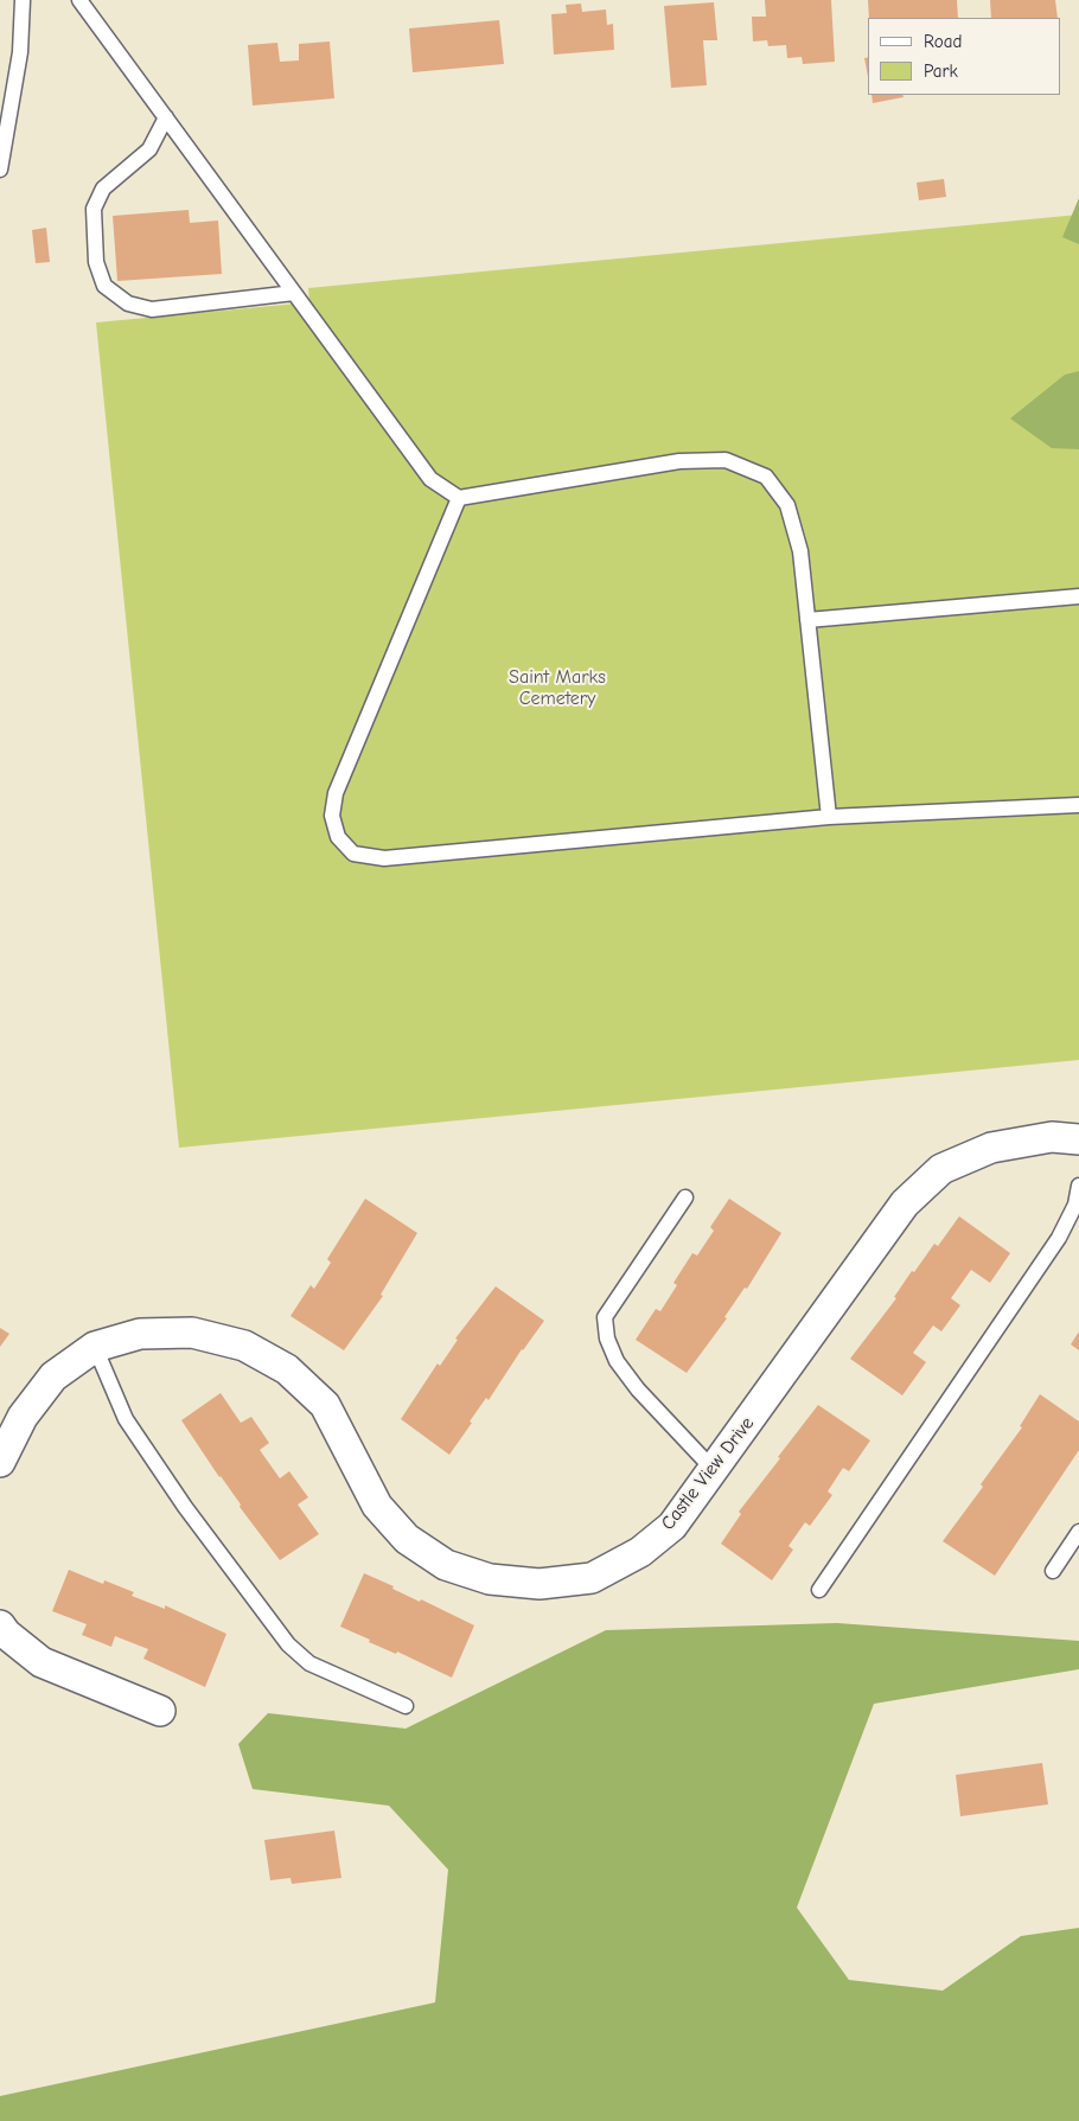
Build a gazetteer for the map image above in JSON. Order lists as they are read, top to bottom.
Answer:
{
  "streets": {
    "street": ["Castle View Drive"]
  },
  "parks": ["Saint Marks Cemetery"],
  "legend": ["Road", "Park"]
}
